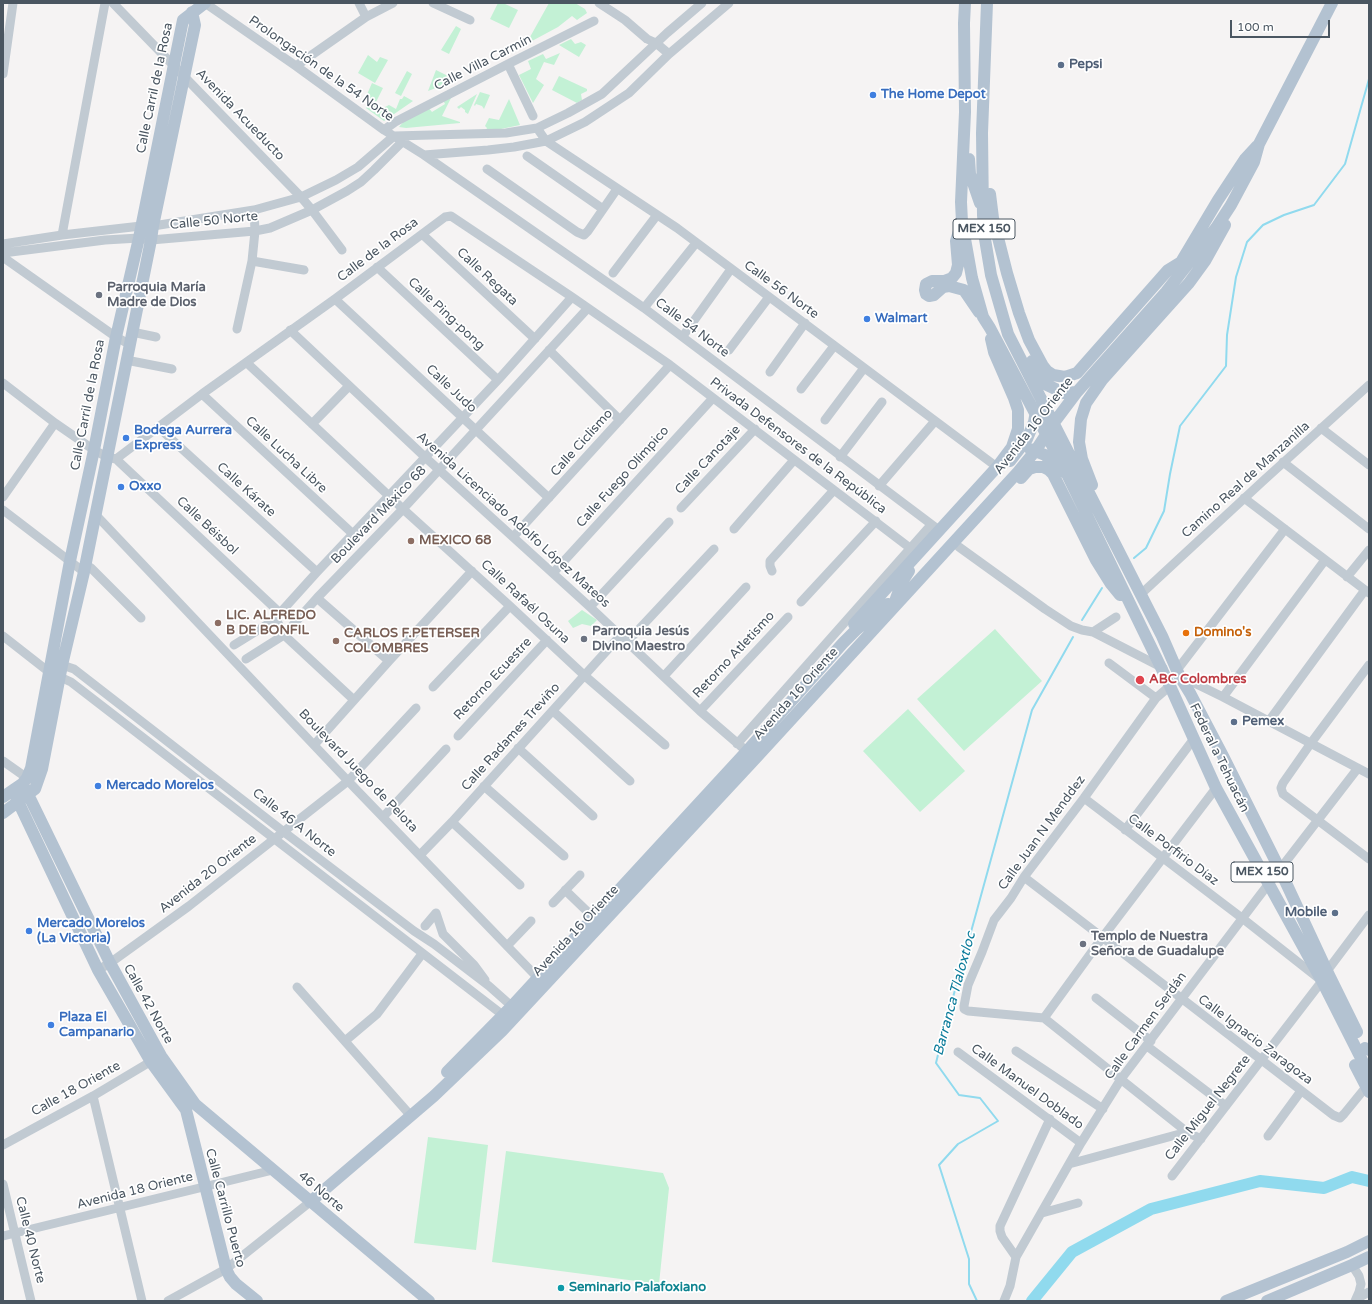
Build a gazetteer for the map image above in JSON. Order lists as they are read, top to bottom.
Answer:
{
  "streets": {
    "main road": [
      "Calle Carril de la Rosa",
      "MEX 150",
      "Avenida 16 Oriente",
      "Federal a Tehuacán",
      "Calle 42 Norte",
      "46 Norte",
      "Calle Carrillo Puerto"
    ],
    "street": [
      "Calle Villa Carmín",
      "Prolongación de la 54 Norte",
      "Avenida Acueducto",
      "Calle 50 Norte",
      "Calle de la Rosa",
      "Calle Regata",
      "Calle 56 Norte",
      "Calle Ping-pong",
      "Calle 54 Norte",
      "Calle Judo",
      "Calle Ciclismo",
      "Privada Defensores de la República",
      "Calle Lucha Libre",
      "Calle Canotaje",
      "Calle Fuego Olímpico",
      "Camino Real de Manzanilla",
      "Calle Kárate",
      "Boulevard México 68",
      "Avenida Licenciado Adolfo López Mateos",
      "Calle Béisbol",
      "Calle Rafaél Osuna",
      "Retorno Atletismo",
      "Retorno Ecuestre",
      "Calle Radames Treviño",
      "Boulevard Juego de Pelota",
      "Calle 46 A Norte",
      "Calle Juan N Menddez",
      "Calle Porfirio Díaz",
      "Avenida 20 Oriente",
      "Calle Carmen Serdán",
      "Calle Ignacio Zaragoza",
      "Calle Manuel Doblado",
      "Calle 18 Oriente",
      "Calle Miguel Negrete",
      "Avenida 18 Oriente",
      "Calle 40 Norte"
    ]
  },
  "crossings": [
    ["Calle Villa Carmín", "Prolongación de la 54 Norte"],
    ["Prolongación de la 54 Norte", "Calle 50 Norte"],
    ["Prolongación de la 54 Norte", "Calle 54 Norte"],
    ["Calle Carril de la Rosa", "Avenida Acueducto"],
    ["Calle Carril de la Rosa", "Calle 50 Norte"],
    ["Calle Carril de la Rosa", "Calle de la Rosa"],
    ["Calle Carril de la Rosa", "Calle Béisbol"],
    ["Calle Carril de la Rosa", "Boulevard Juego de Pelota"],
    ["Calle Carril de la Rosa", "Calle 46 A Norte"],
    ["Calle Carril de la Rosa", "Calle 42 Norte"],
    ["Avenida Acueducto", "Calle 50 Norte"],
    ["MEX 150", "Avenida 16 Oriente"],
    ["MEX 150", "Federal a Tehuacán"],
    ["Calle de la Rosa", "Calle Regata"],
    ["Calle de la Rosa", "Calle Ping-pong"],
    ["Calle de la Rosa", "Calle Judo"],
    ["Calle de la Rosa", "Calle Ciclismo"],
    ["Calle de la Rosa", "Privada Defensores de la República"],
    ["Calle de la Rosa", "Calle Lucha Libre"],
    ["Calle de la Rosa", "Calle Kárate"],
    ["Calle de la Rosa", "Boulevard México 68"],
    ["Calle de la Rosa", "Avenida Licenciado Adolfo López Mateos"],
    ["Calle de la Rosa", "Calle Béisbol"],
    ["Calle de la Rosa", "Calle Rafaél Osuna"],
    ["Calle Regata", "Boulevard México 68"],
    ["Calle Ping-pong", "Boulevard México 68"],
    ["Calle Judo", "Calle Ciclismo"],
    ["Calle Judo", "Boulevard México 68"],
    ["Avenida 16 Oriente", "Avenida Licenciado Adolfo López Mateos"],
    ["Avenida 16 Oriente", "Federal a Tehuacán"],
    ["Avenida 16 Oriente", "Boulevard Juego de Pelota"],
    ["Avenida 16 Oriente", "Calle 46 A Norte"],
    ["Avenida 16 Oriente", "46 Norte"],
    ["Calle Ciclismo", "Privada Defensores de la República"],
    ["Calle Ciclismo", "Avenida Licenciado Adolfo López Mateos"],
    ["Privada Defensores de la República", "Calle Canotaje"],
    ["Privada Defensores de la República", "Calle Fuego Olímpico"],
    ["Calle Lucha Libre", "Boulevard México 68"],
    ["Calle Fuego Olímpico", "Avenida Licenciado Adolfo López Mateos"],
    ["Camino Real de Manzanilla", "Federal a Tehuacán"],
    ["Calle Kárate", "Boulevard México 68"],
    ["Boulevard México 68", "Avenida Licenciado Adolfo López Mateos"],
    ["Boulevard México 68", "Calle Béisbol"],
    ["Boulevard México 68", "Calle Rafaél Osuna"],
    ["Avenida Licenciado Adolfo López Mateos", "Retorno Atletismo"],
    ["Avenida Licenciado Adolfo López Mateos", "Calle Radames Treviño"],
    ["Calle Rafaél Osuna", "Retorno Ecuestre"],
    ["Calle Rafaél Osuna", "Calle Radames Treviño"],
    ["Calle Radames Treviño", "Boulevard Juego de Pelota"],
    ["Federal a Tehuacán", "Calle Juan N Menddez"],
    ["Federal a Tehuacán", "Calle Porfirio Díaz"],
    ["Federal a Tehuacán", "Calle Carmen Serdán"],
    ["Federal a Tehuacán", "Calle Miguel Negrete"],
    ["Boulevard Juego de Pelota", "Avenida 20 Oriente"],
    ["Calle 46 A Norte", "Avenida 20 Oriente"],
    ["Calle Juan N Menddez", "Calle Porfirio Díaz"],
    ["Calle Juan N Menddez", "Calle Ignacio Zaragoza"],
    ["Calle Porfirio Díaz", "Calle Carmen Serdán"],
    ["Calle Porfirio Díaz", "Calle Miguel Negrete"],
    ["Avenida 20 Oriente", "Calle 42 Norte"],
    ["Calle 42 Norte", "Calle 18 Oriente"],
    ["Calle 42 Norte", "46 Norte"],
    ["Calle 42 Norte", "Calle Carrillo Puerto"],
    ["Calle Carmen Serdán", "Calle Ignacio Zaragoza"],
    ["Calle Carmen Serdán", "Calle Manuel Doblado"],
    ["Calle Ignacio Zaragoza", "Calle Miguel Negrete"],
    ["Avenida 18 Oriente", "46 Norte"],
    ["Avenida 18 Oriente", "Calle Carrillo Puerto"],
    ["Avenida 18 Oriente", "Calle 40 Norte"],
    ["46 Norte", "Calle Carrillo Puerto"]
  ],
  "water": ["Barranca Tlaloxtloc"],
  "places": [
    "Pepsi",
    "The Home Depot",
    "Parroquia María Madre de Dios",
    "Walmart",
    "Bodega Aurrera Express",
    "Oxxo",
    "MEXICO 68",
    "LIC. ALFREDO B DE BONFIL",
    "Domino's",
    "Parroquia Jesús Divino Maestro",
    "CARLOS F.PETERSER COLOMBRES",
    "ABC Colombres",
    "Pemex",
    "Mercado Morelos",
    "Mobile",
    "Mercado Morelos (La Victoria)",
    "Templo de Nuestra Señora de Guadalupe",
    "Plaza El Campanario",
    "Seminario Palafoxiano"
  ],
  "scale_bar": "100 m"
}
